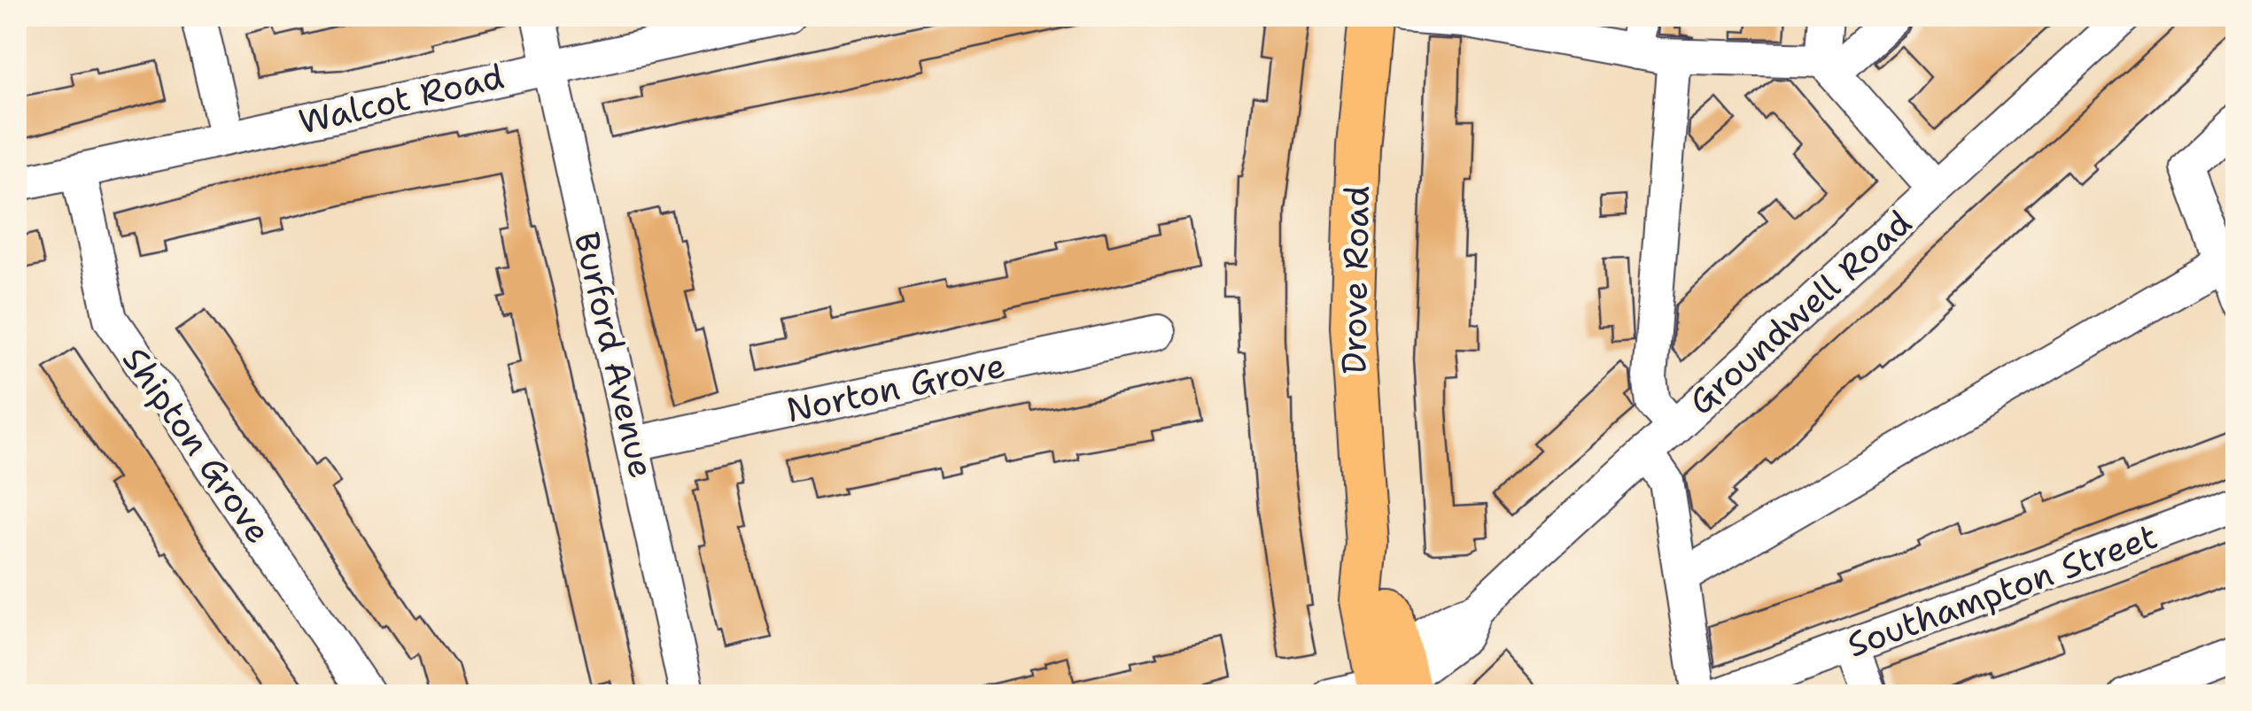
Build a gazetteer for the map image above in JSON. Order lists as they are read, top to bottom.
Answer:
{
  "streets": {
    "main road": ["Drove Road"],
    "street": [
      "Walcot Road",
      "Groundwell Road",
      "Burford Avenue",
      "Norton Grove",
      "Shipton Grove",
      "Southampton Street"
    ]
  },
  "crossings": [
    ["Walcot Road", "Burford Avenue"],
    ["Walcot Road", "Shipton Grove"],
    ["Drove Road", "Groundwell Road"],
    ["Burford Avenue", "Norton Grove"]
  ]
}
